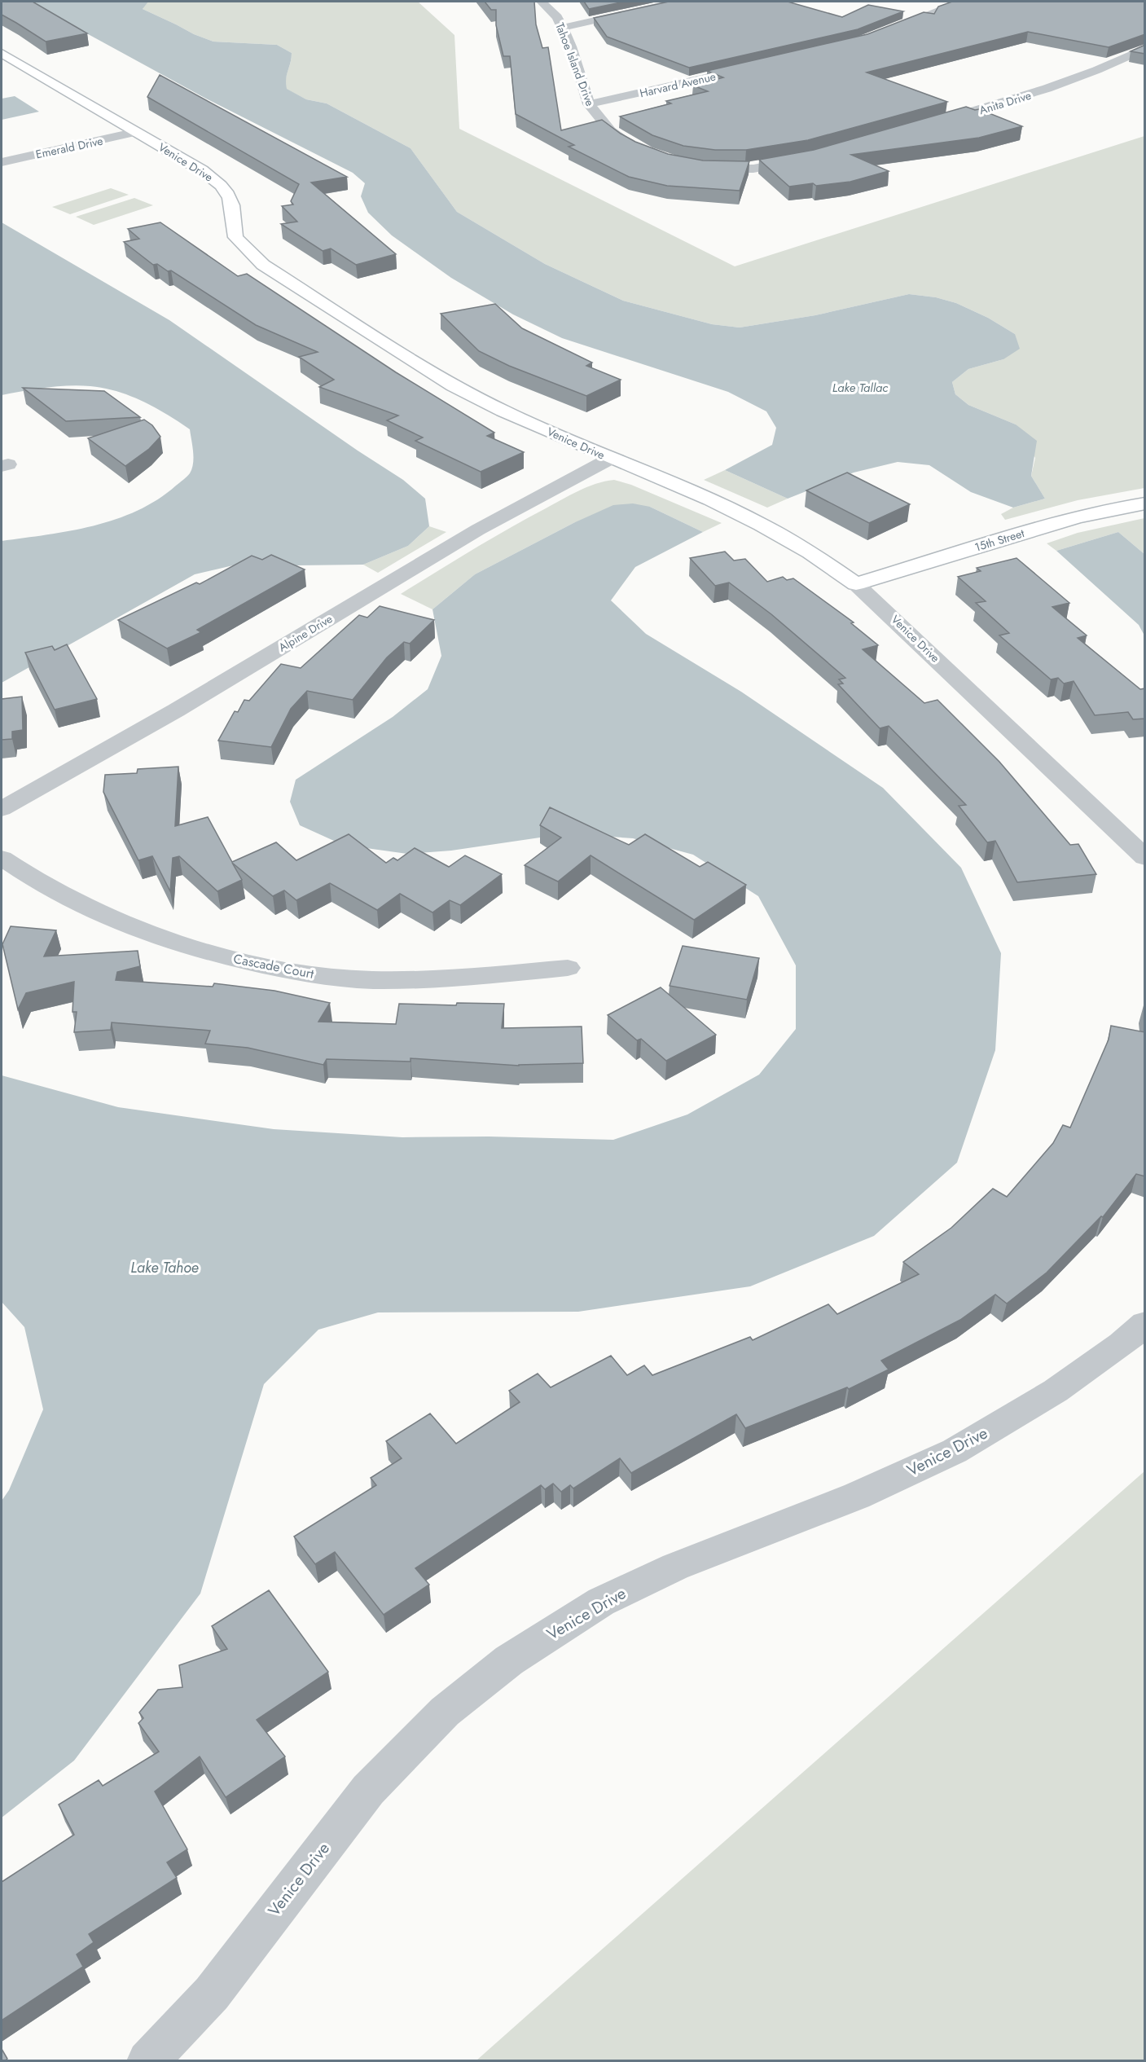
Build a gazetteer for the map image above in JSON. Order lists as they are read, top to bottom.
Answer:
{
  "streets": {
    "street": [
      "Tahoe Island Drive",
      "Harvard Avenue",
      "Anita Drive",
      "Emerald Drive",
      "Venice Drive",
      "15th Street",
      "Alpine Drive",
      "Cascade Court"
    ]
  },
  "crossings": [
    ["Tahoe Island Drive", "Harvard Avenue"],
    ["Emerald Drive", "Venice Drive"],
    ["Venice Drive", "15th Street"],
    ["Venice Drive", "Alpine Drive"]
  ],
  "water": ["Lake Tallac", "Lake Tahoe"]
}
